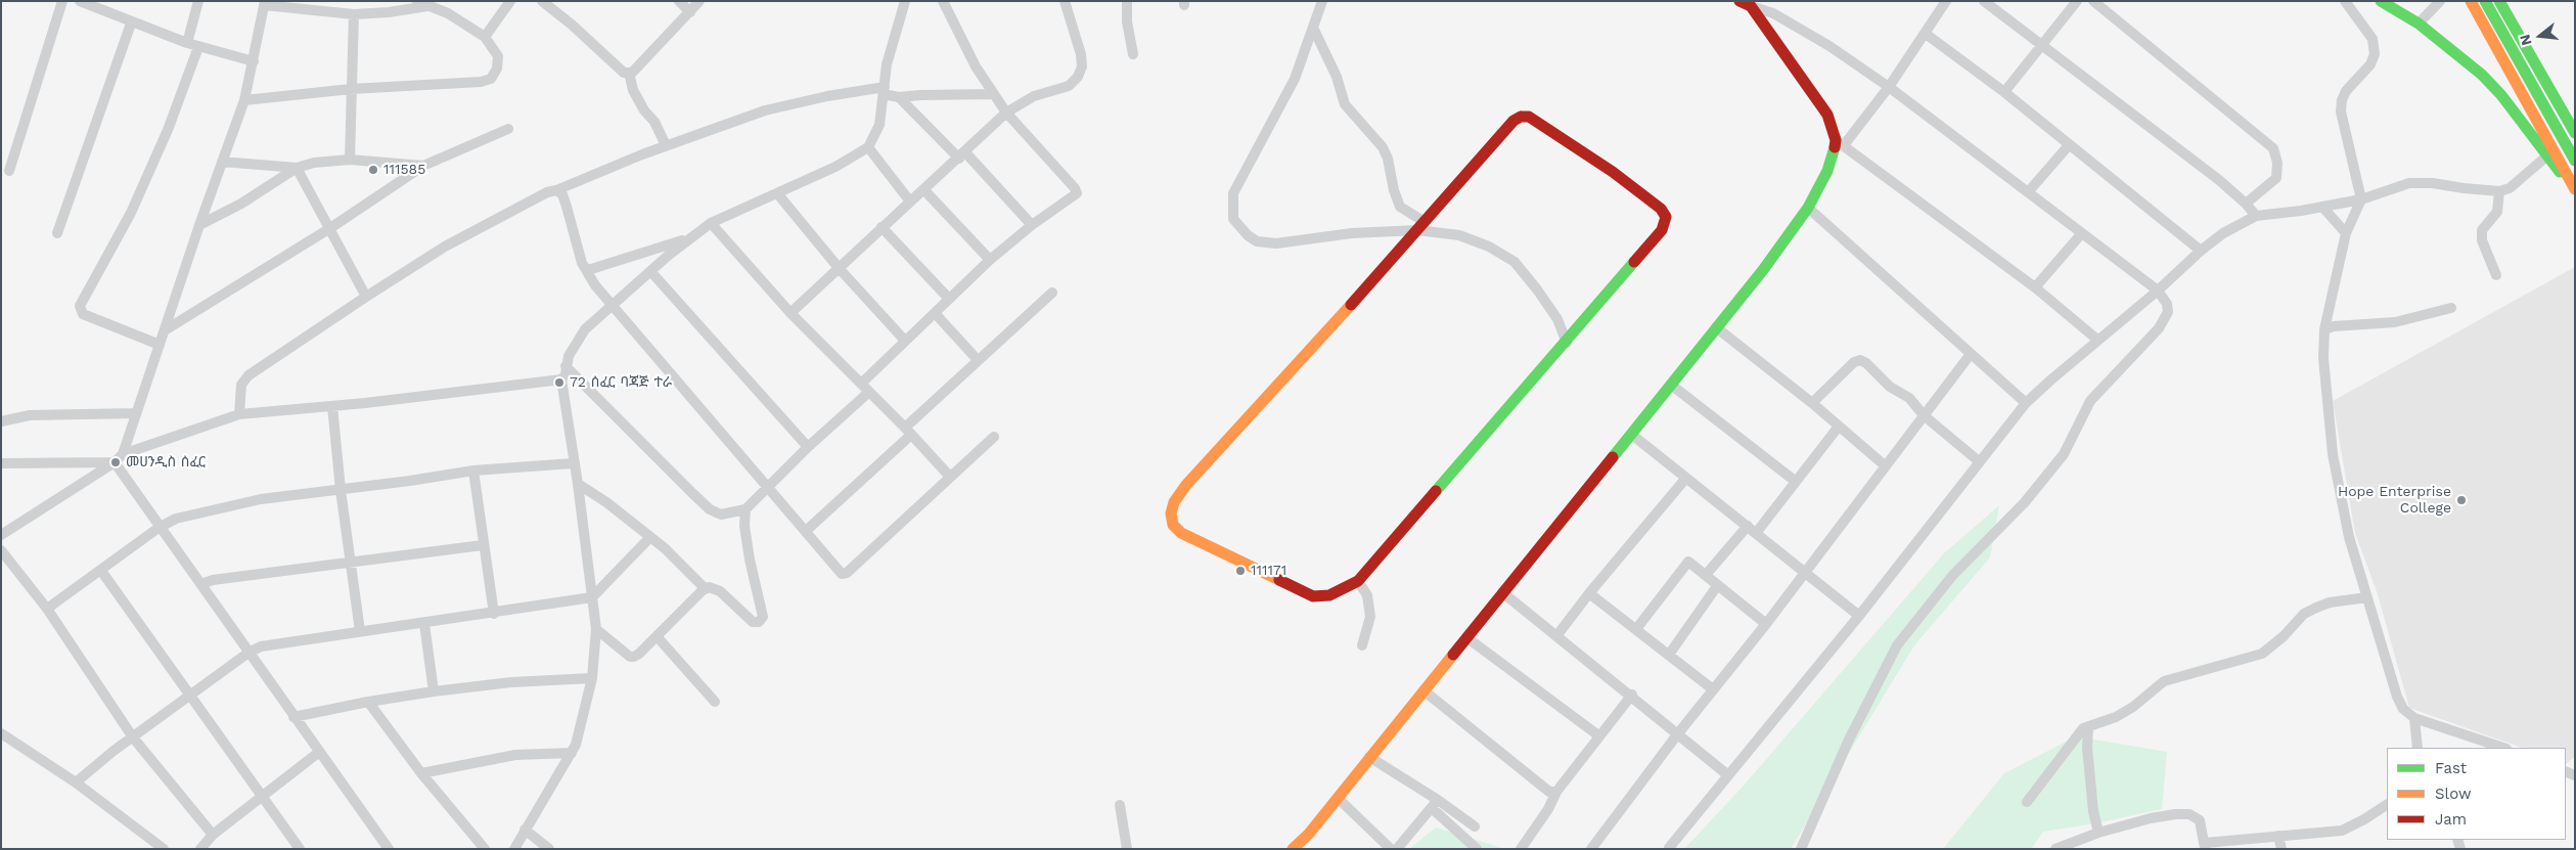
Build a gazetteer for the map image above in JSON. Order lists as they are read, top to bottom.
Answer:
{
  "places": [
    "111585",
    "72 ሰፈር ባጃጅ ተራ",
    "መሀንዲስ ሰፈር",
    "Hope Enterprise College",
    "111171"
  ],
  "legend": ["Fast", "Slow", "Jam"],
  "north": "left"
}
